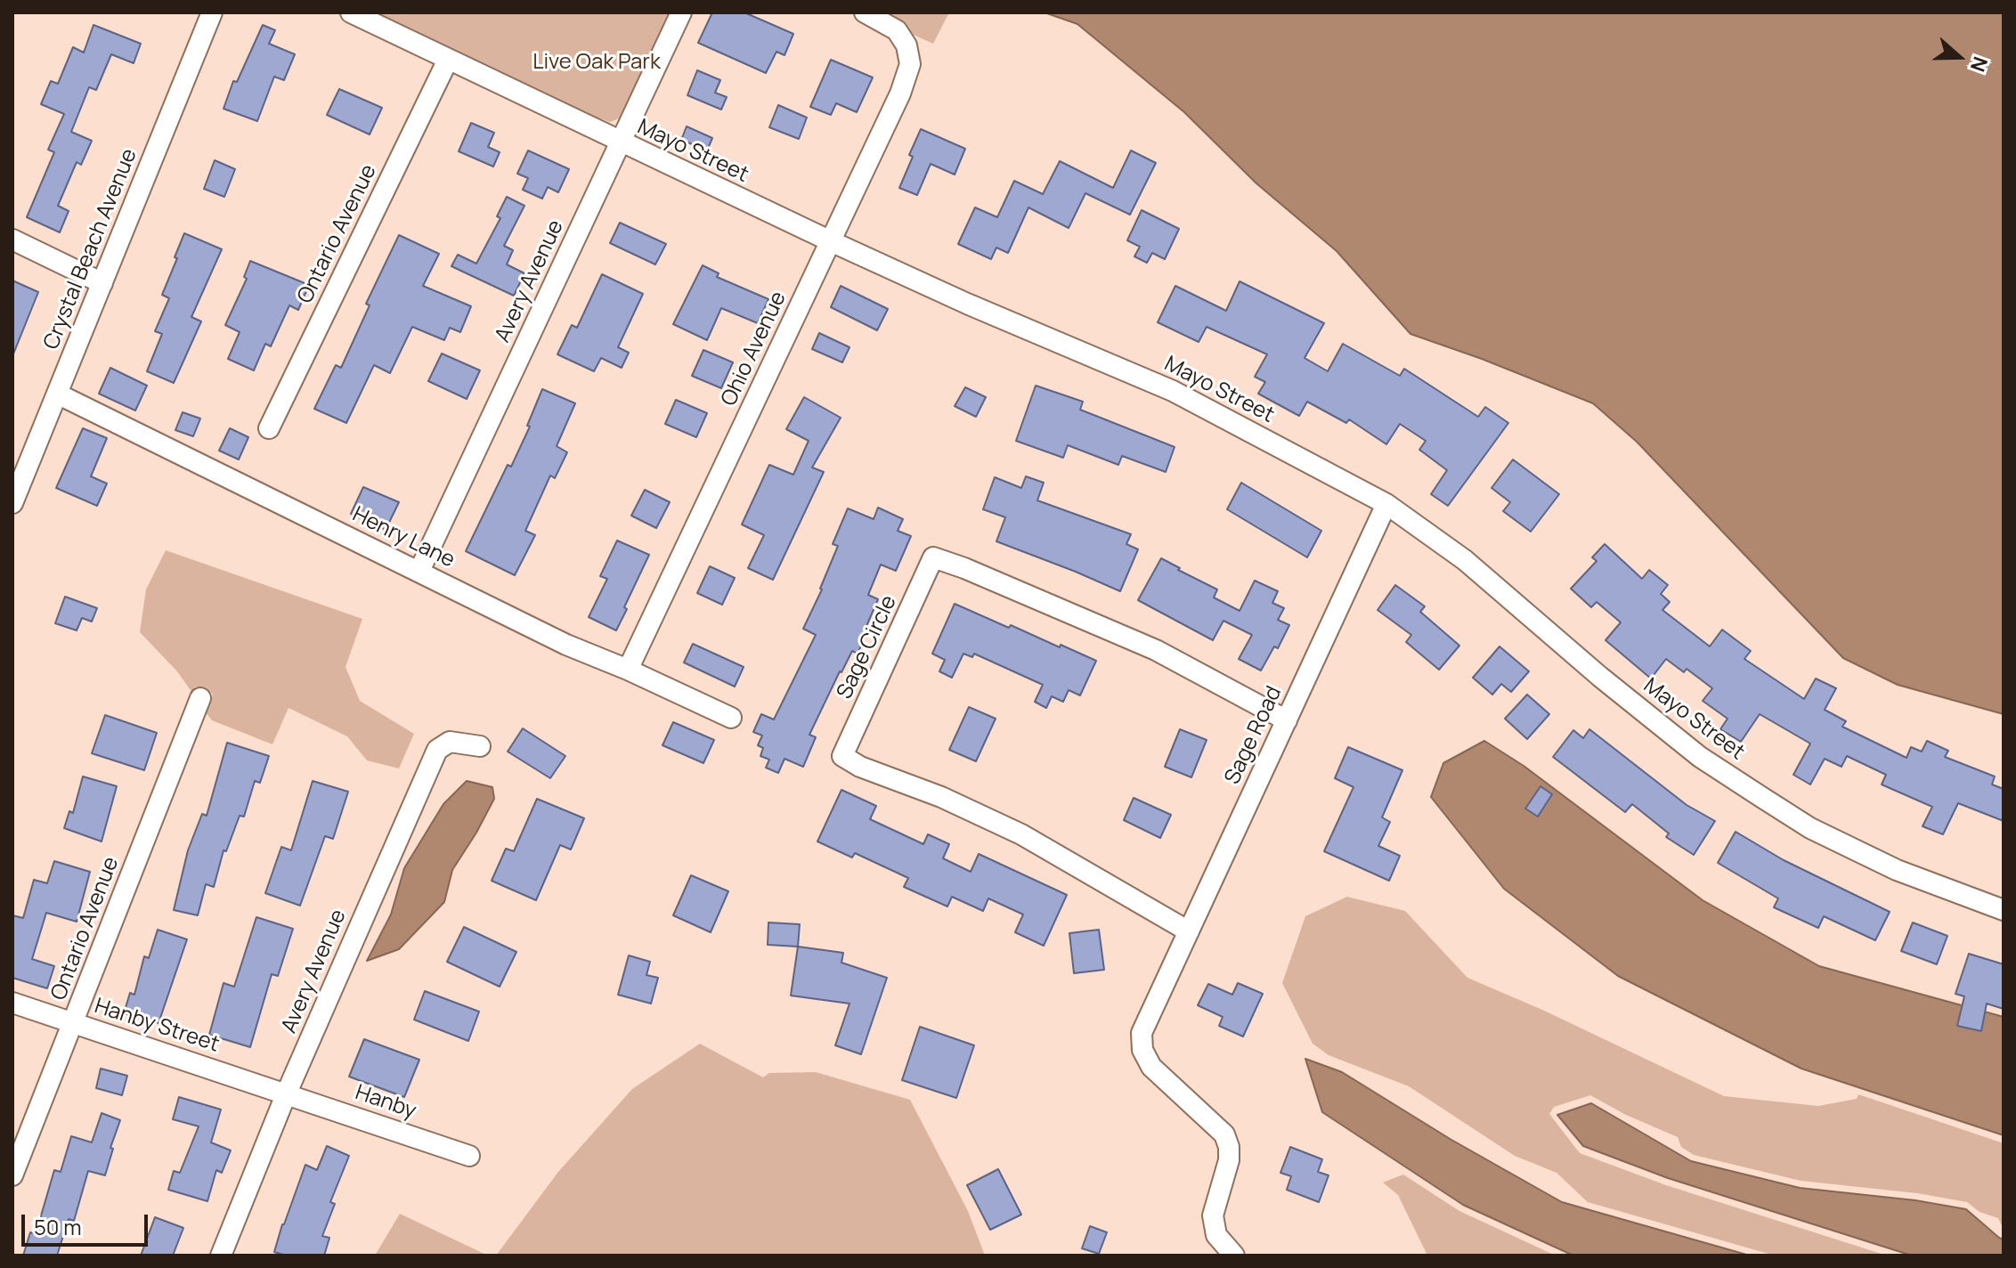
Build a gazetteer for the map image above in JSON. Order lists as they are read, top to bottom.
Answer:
{
  "streets": {
    "street": [
      "Mayo Street",
      "Ontario Avenue",
      "Crystal Beach Avenue",
      "Avery Avenue",
      "Ohio Avenue",
      "Henry Lane",
      "Sage Circle",
      "Sage Road",
      "Hanby Street",
      "Hanby"
    ]
  },
  "crossings": [
    ["Mayo Street", "Ontario Avenue"],
    ["Mayo Street", "Avery Avenue"],
    ["Mayo Street", "Ohio Avenue"],
    ["Mayo Street", "Sage Road"],
    ["Ontario Avenue", "Hanby Street"],
    ["Crystal Beach Avenue", "Henry Lane"],
    ["Avery Avenue", "Henry Lane"],
    ["Avery Avenue", "Hanby Street"],
    ["Avery Avenue", "Hanby"],
    ["Ohio Avenue", "Henry Lane"],
    ["Sage Circle", "Sage Road"],
    ["Hanby Street", "Hanby"]
  ],
  "parks": ["Live Oak Park"],
  "scale_bar": "50 m",
  "north": "right"
}
